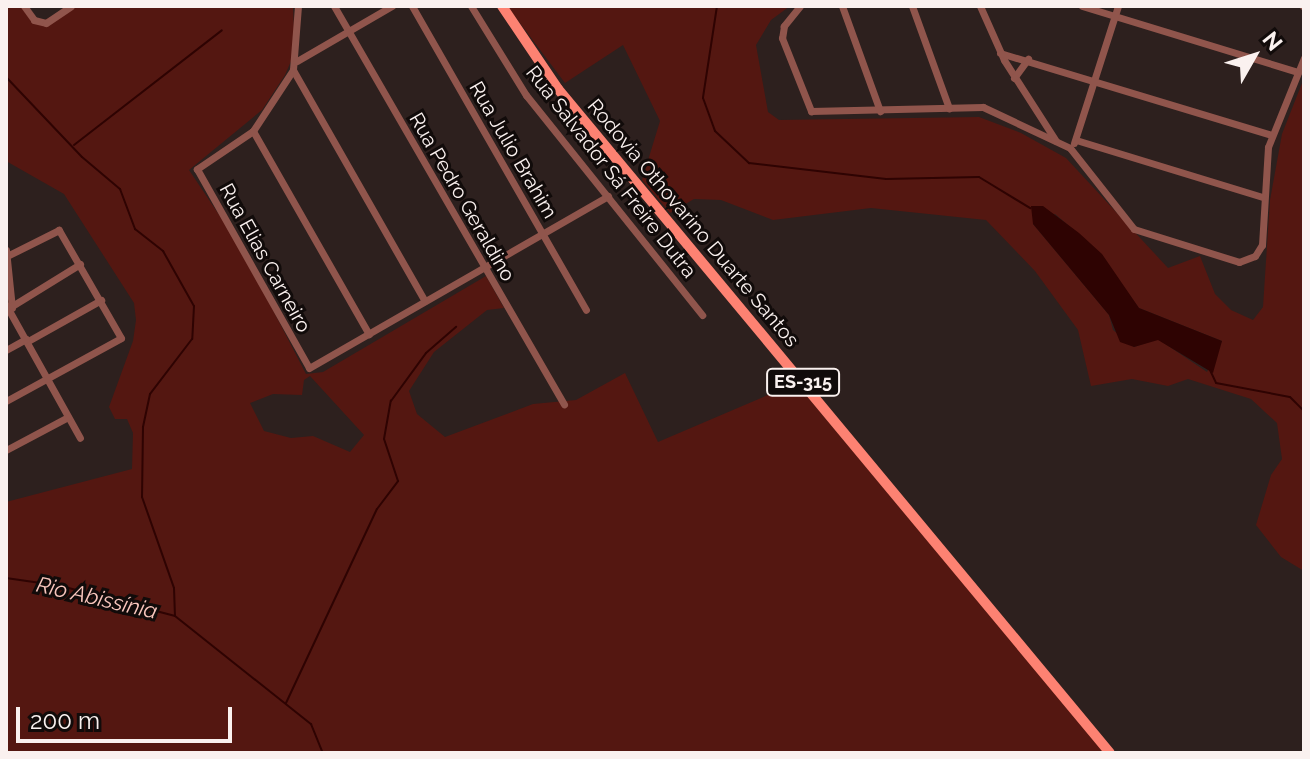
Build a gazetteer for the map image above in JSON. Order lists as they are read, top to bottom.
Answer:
{
  "streets": {
    "main road": ["Rodovia Othovarino Duarte Santos", "ES-315"],
    "street": [
      "Rua Julio Brahim",
      "Rua Salvador Sá Freire Dutra",
      "Rua Pedro Geraldino",
      "Rua Elias Carneiro"
    ]
  },
  "water": ["Rio Abissínia"],
  "scale_bar": "200 m",
  "north": "top right"
}
